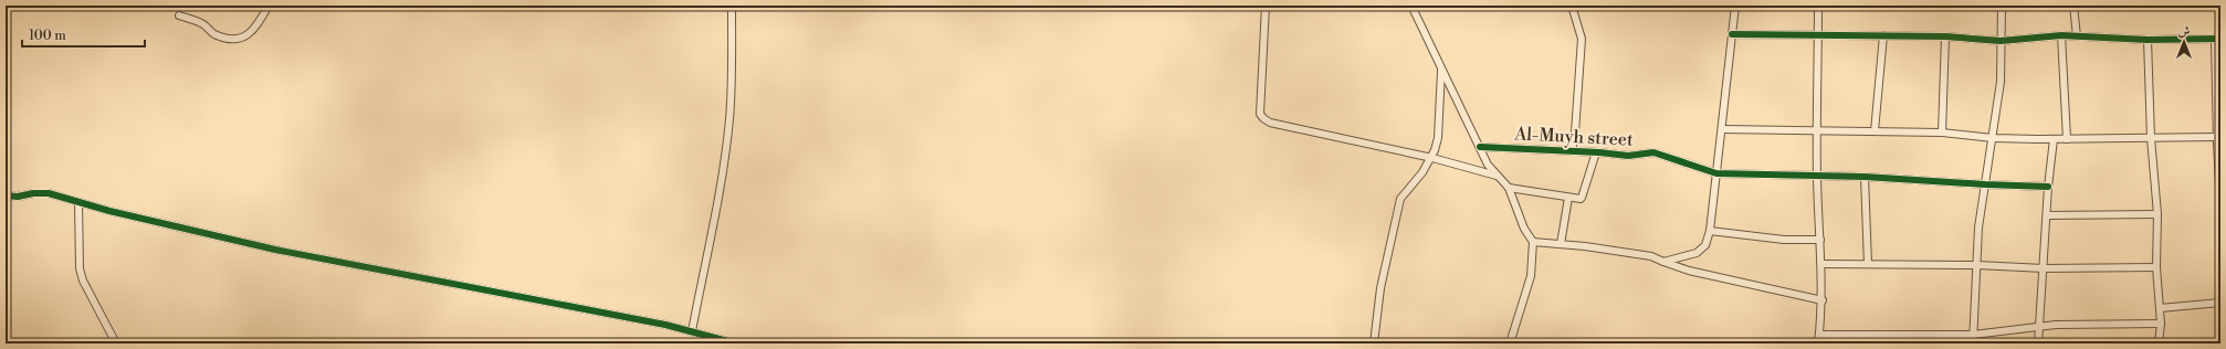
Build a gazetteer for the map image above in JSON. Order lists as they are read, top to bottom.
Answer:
{
  "streets": {
    "street": ["Al-Muyh street"]
  },
  "scale_bar": "100 m",
  "north": "top"
}
